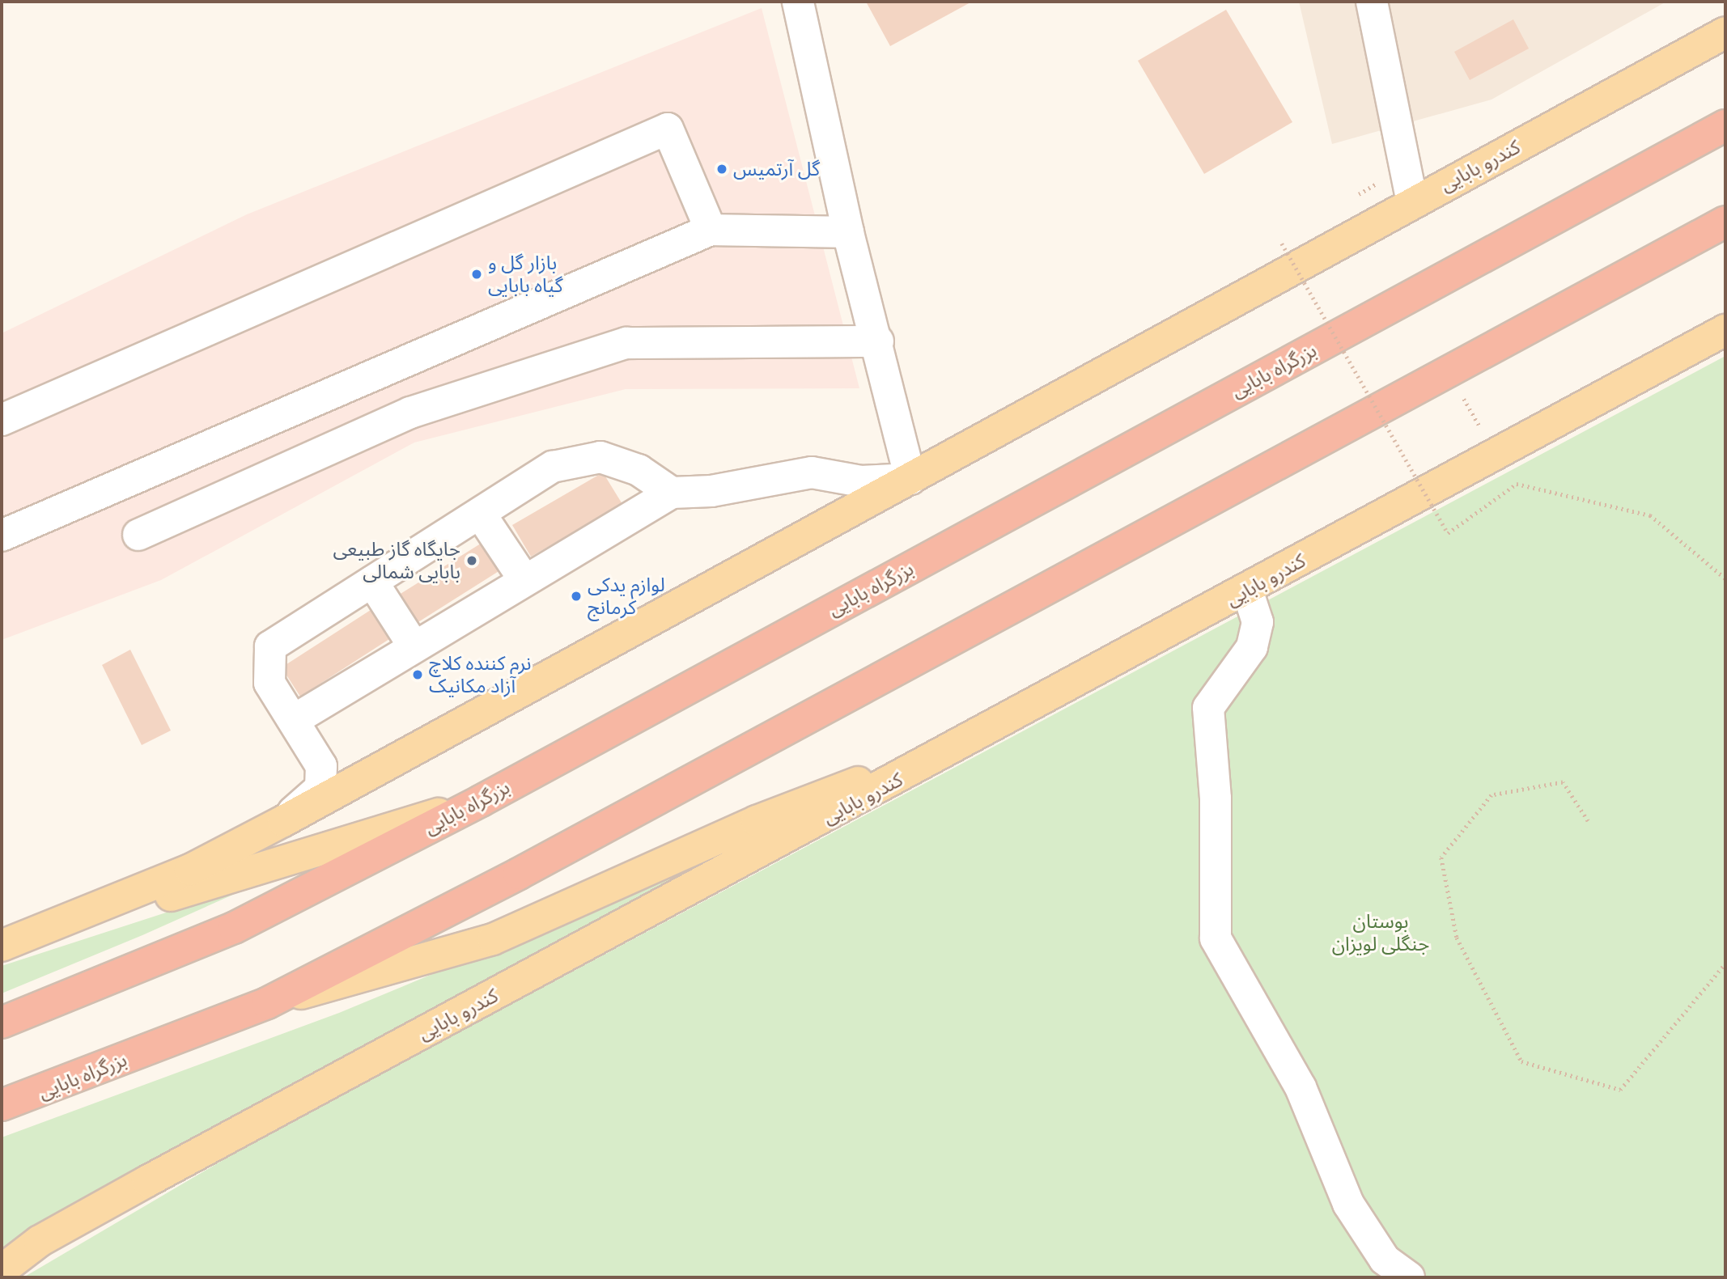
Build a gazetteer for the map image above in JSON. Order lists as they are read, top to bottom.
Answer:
{
  "streets": {
    "highway": ["بزرگراه بابایی"],
    "main road": ["کندرو بابایی"]
  },
  "parks": ["بوستان جنگلی لویزان"],
  "places": [
    "گل آرتمیس",
    "بازار گل و گیاه بابایی",
    "جایگاه گاز طبیعی بابایی شمالی",
    "لوازم یدکی کرمانج",
    "نرم کننده کلاچ آزاد مکانیک"
  ]
}
